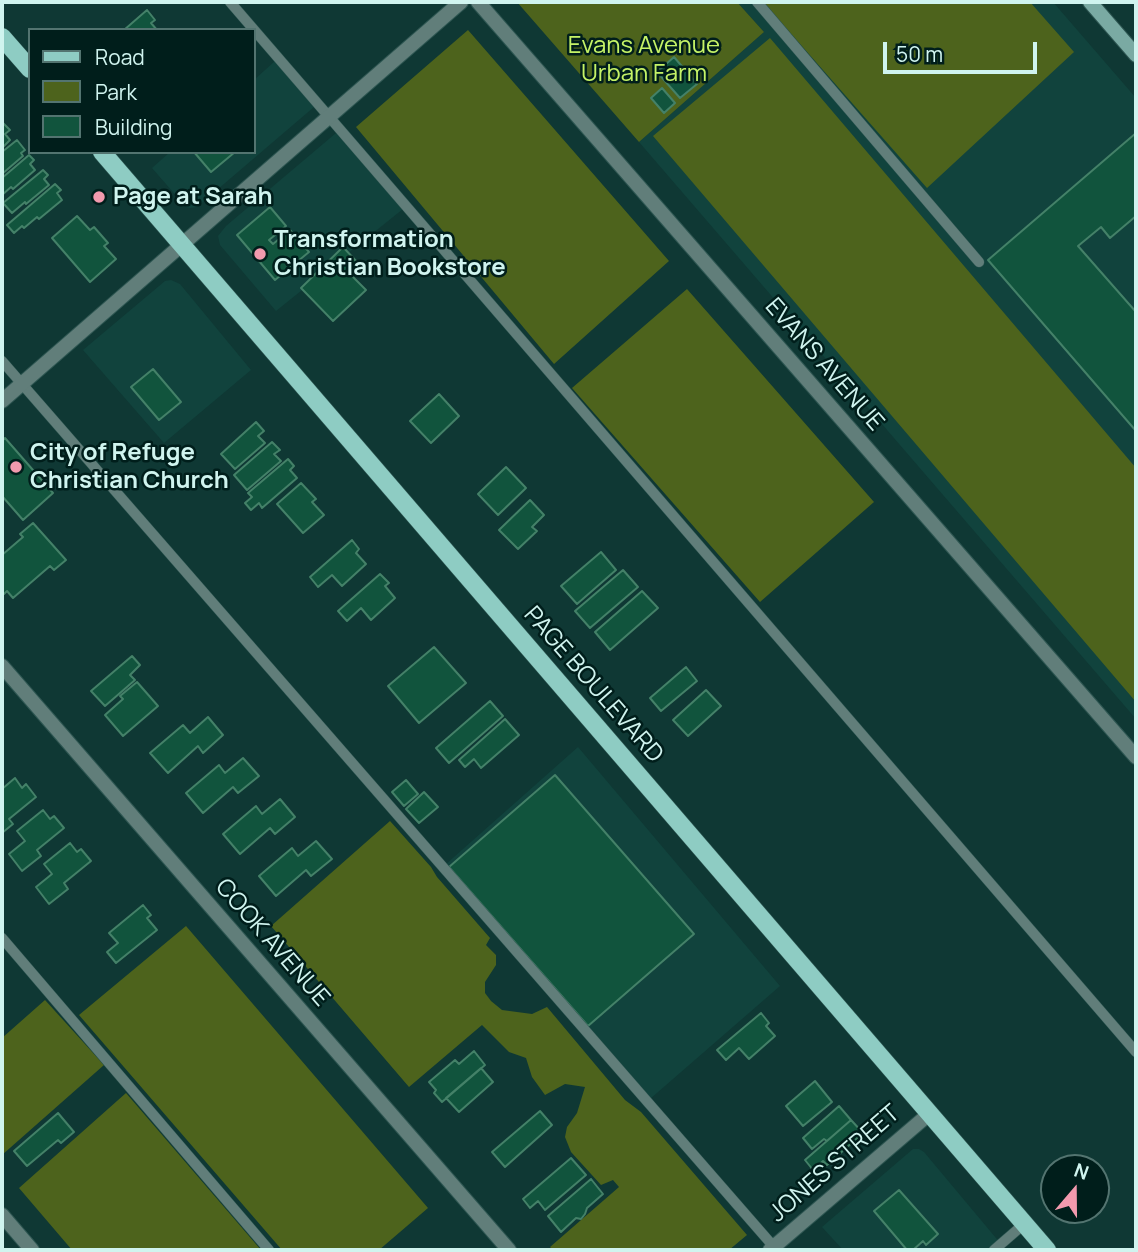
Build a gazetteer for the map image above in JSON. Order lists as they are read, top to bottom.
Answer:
{
  "streets": {
    "main road": ["PAGE BOULEVARD"],
    "street": ["EVANS AVENUE", "COOK AVENUE", "JONES STREET"]
  },
  "crossings": [
    ["PAGE BOULEVARD", "JONES STREET"]
  ],
  "parks": ["Evans Avenue Urban Farm"],
  "places": ["Page at Sarah", "Transformation Christian Bookstore", "City of Refuge Christian Church"],
  "legend": ["Road", "Park", "Building"],
  "scale_bar": "50 m",
  "north": "top"
}
